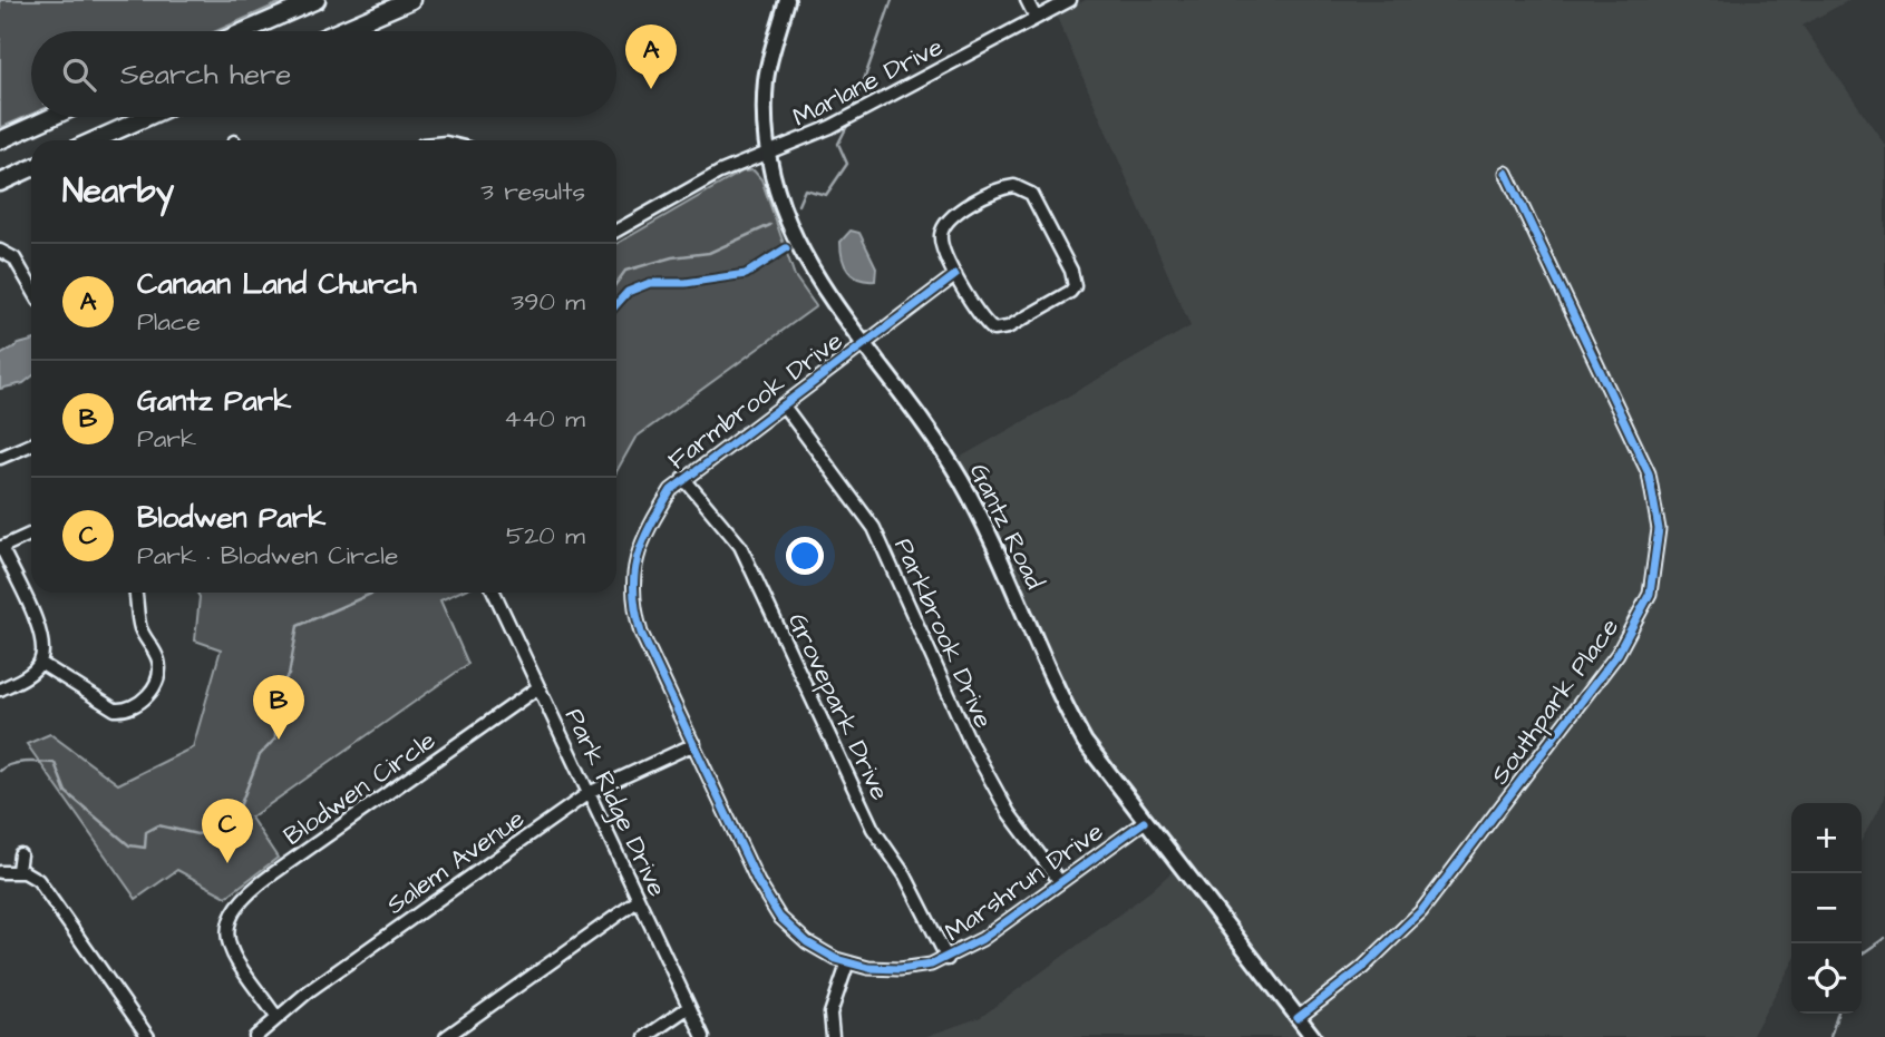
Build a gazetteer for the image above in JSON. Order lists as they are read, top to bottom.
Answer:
{
  "streets": {
    "main road": ["Gantz Road"],
    "street": [
      "Marlane Drive",
      "Farmbrook Drive",
      "Parkbrook Drive",
      "Southpark Place",
      "Grovepark Drive",
      "Blodwen Circle",
      "Park Ridge Drive",
      "Salem Avenue",
      "Marshrun Drive"
    ]
  },
  "crossings": [
    ["Marlane Drive", "Gantz Road"],
    ["Farmbrook Drive", "Gantz Road"],
    ["Farmbrook Drive", "Parkbrook Drive"],
    ["Farmbrook Drive", "Grovepark Drive"],
    ["Farmbrook Drive", "Salem Avenue"],
    ["Farmbrook Drive", "Marshrun Drive"],
    ["Gantz Road", "Southpark Place"],
    ["Gantz Road", "Marshrun Drive"],
    ["Parkbrook Drive", "Marshrun Drive"],
    ["Grovepark Drive", "Marshrun Drive"],
    ["Blodwen Circle", "Park Ridge Drive"],
    ["Blodwen Circle", "Salem Avenue"],
    ["Park Ridge Drive", "Salem Avenue"]
  ],
  "page": {
    "pins": ["A", "B", "C"],
    "search": "Search here",
    "heading": ["Nearby", "3 results"],
    "list": [
      {
        "mark": "A",
        "name": "Canaan Land Church",
        "note": "Place",
        "value": "390 m"
      },
      {
        "mark": "B",
        "name": "Gantz Park",
        "note": "Park",
        "value": "440 m"
      },
      {
        "mark": "C",
        "name": "Blodwen Park",
        "note": "Park · Blodwen Circle",
        "value": "520 m"
      }
    ],
    "map_buttons": ["+", "−"]
  }
}
